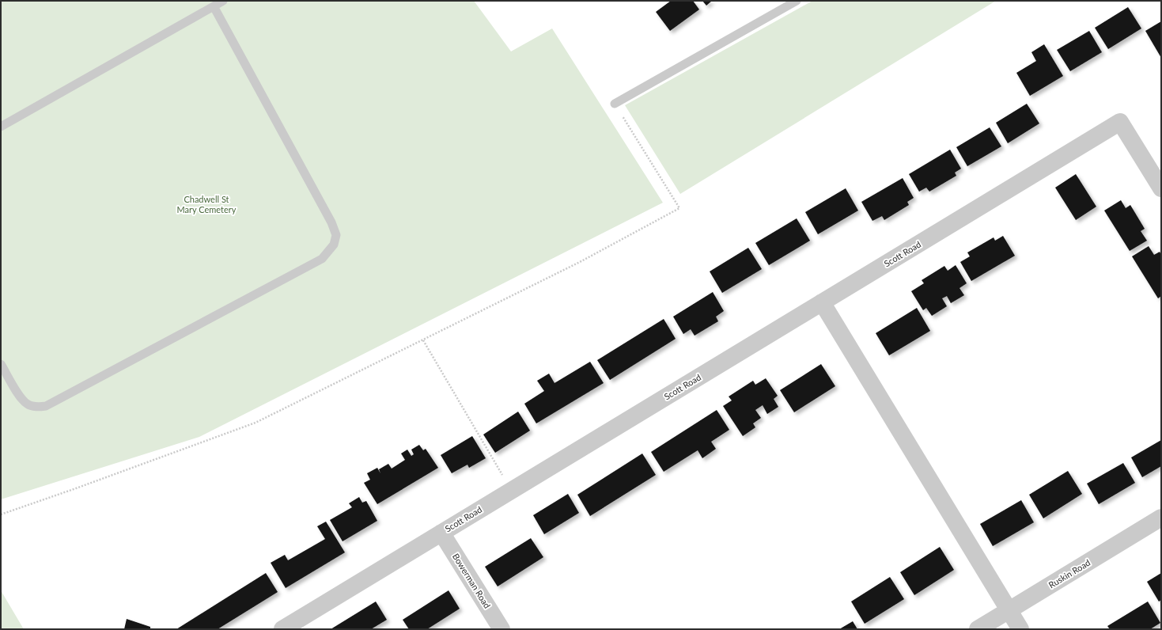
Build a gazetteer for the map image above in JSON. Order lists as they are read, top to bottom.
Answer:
{
  "streets": {
    "street": ["Scott Road", "Ruskin Road", "Bowerman Road"]
  },
  "crossings": [
    ["Scott Road", "Bowerman Road"]
  ],
  "parks": ["Chadwell St Mary Cemetery"]
}
